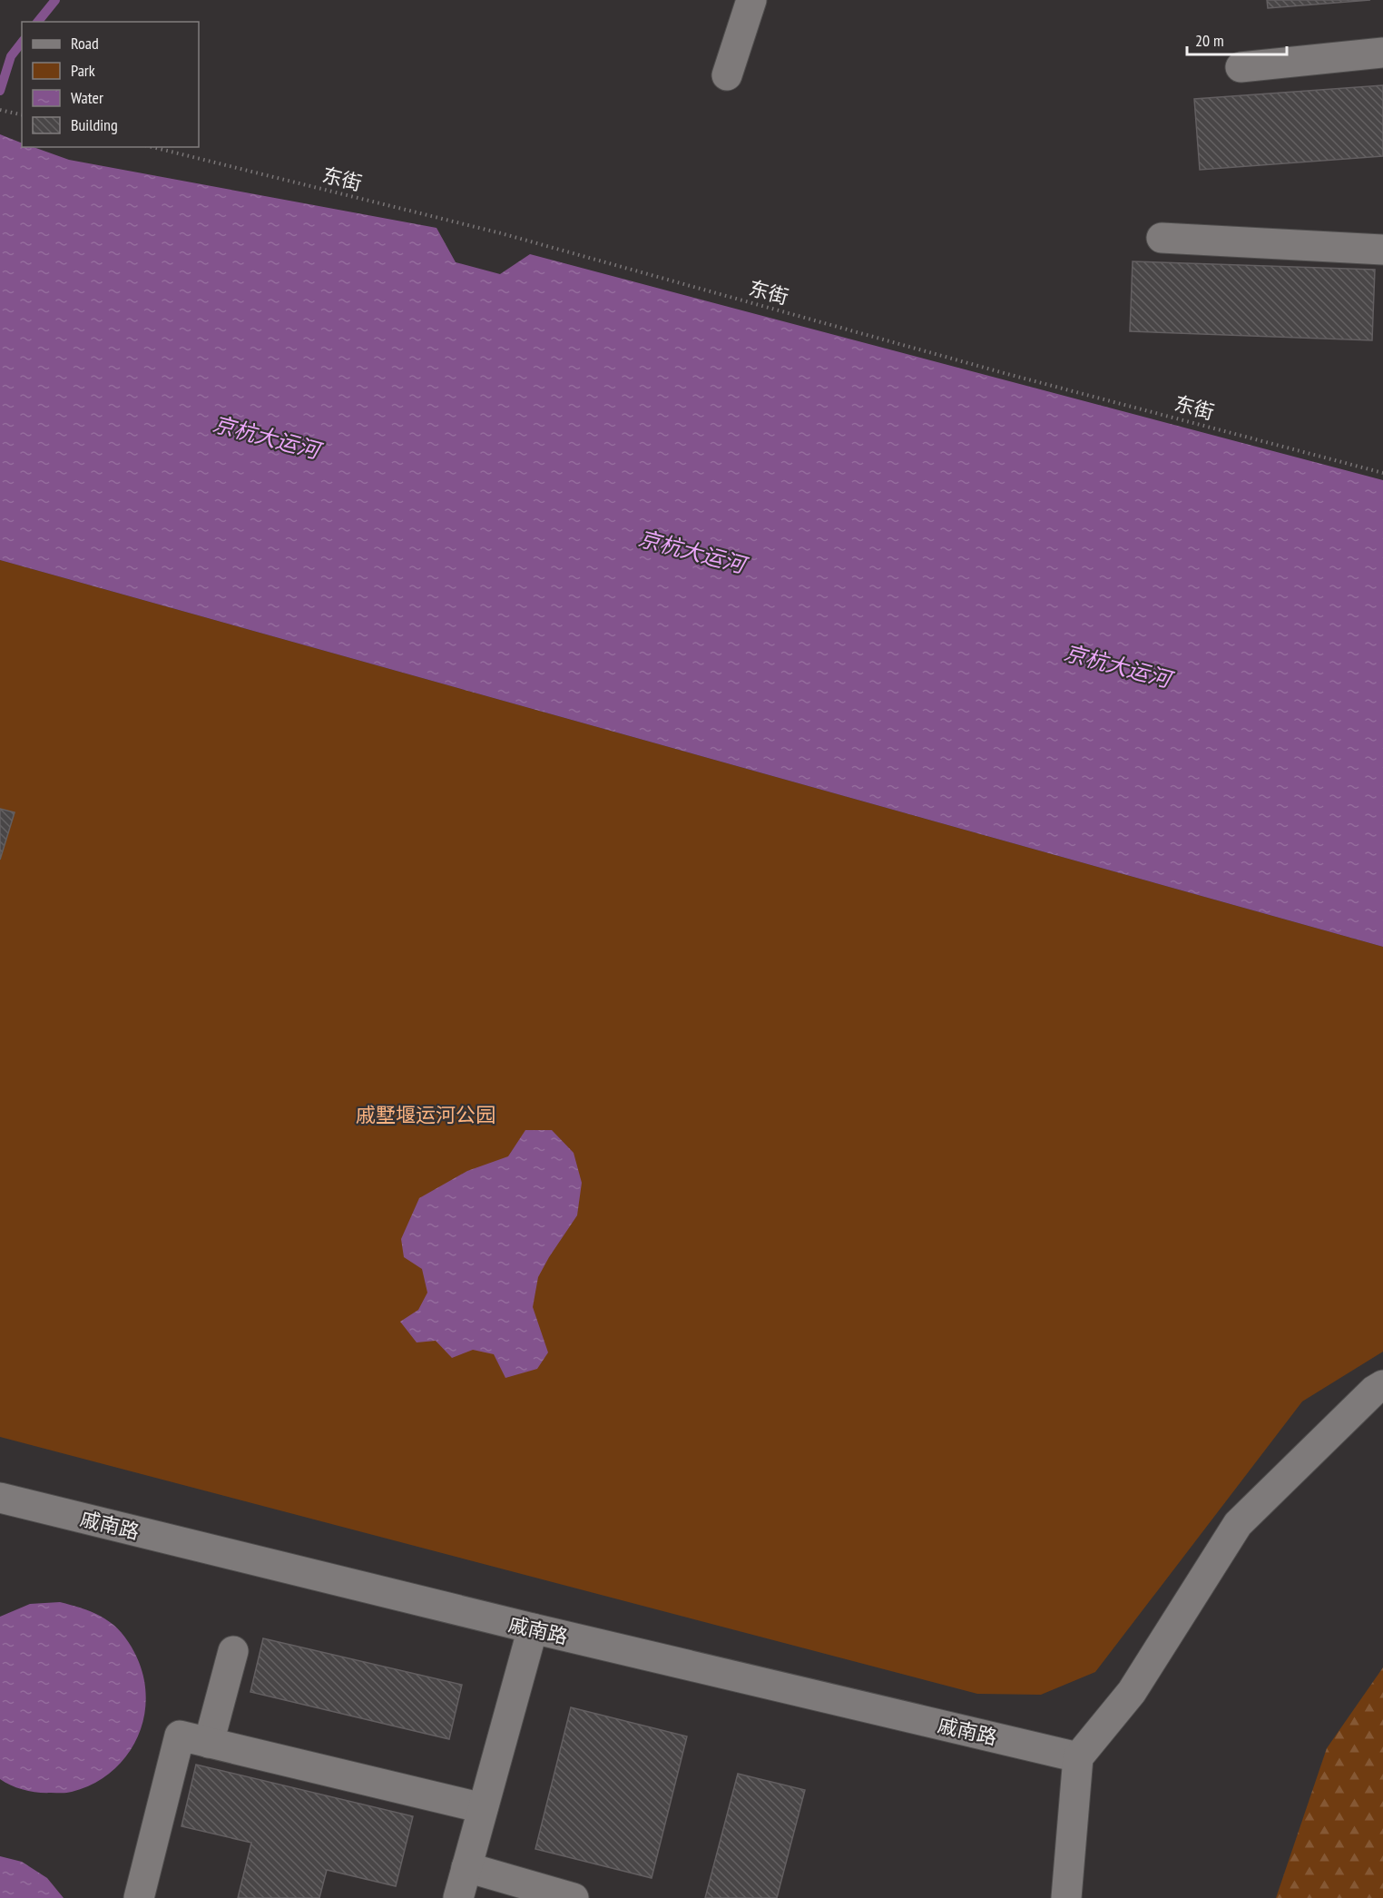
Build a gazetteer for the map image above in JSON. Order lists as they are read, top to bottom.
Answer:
{
  "streets": {
    "street": ["戚南路"],
    "path": ["东街"]
  },
  "water": ["京杭大运河"],
  "parks": ["戚墅堰运河公园"],
  "legend": [
    "Road",
    "Park",
    "Water",
    "Building"
  ],
  "scale_bar": "20 m"
}
